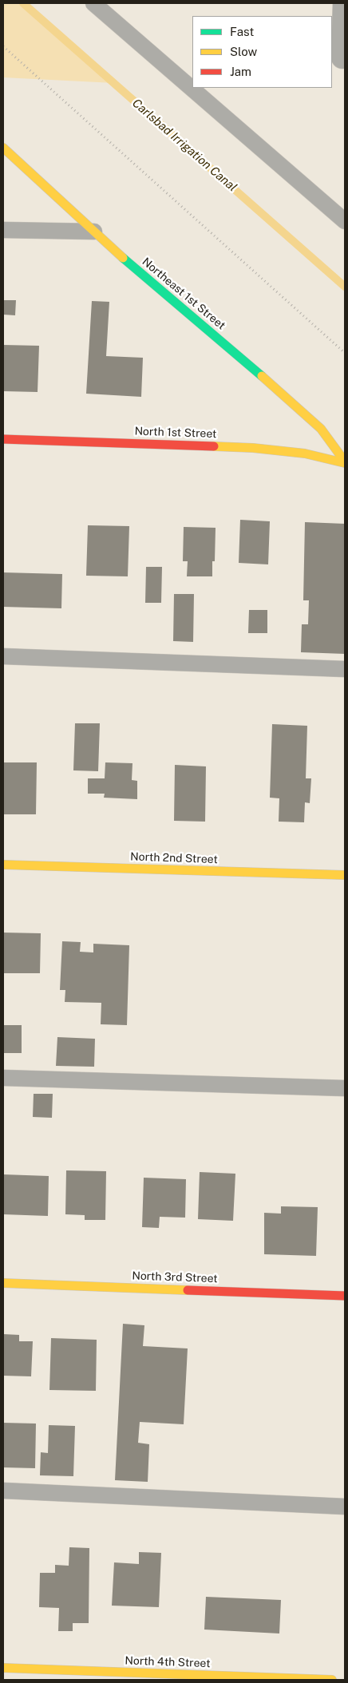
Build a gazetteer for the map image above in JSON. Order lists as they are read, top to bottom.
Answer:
{
  "streets": {
    "street": [
      "Northeast 1st Street",
      "North 1st Street",
      "North 2nd Street",
      "North 3rd Street",
      "North 4th Street"
    ]
  },
  "crossings": [
    ["Northeast 1st Street", "North 1st Street"]
  ],
  "water": ["Carlsbad Irrigation Canal"],
  "legend": ["Fast", "Slow", "Jam"]
}
